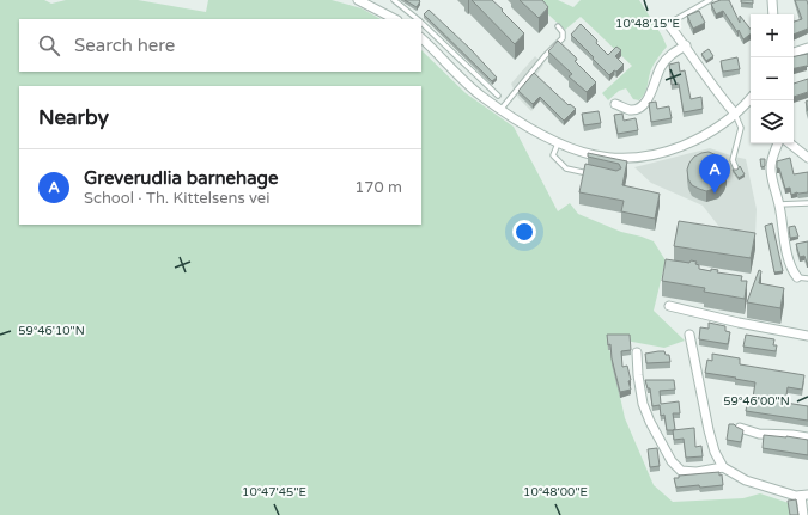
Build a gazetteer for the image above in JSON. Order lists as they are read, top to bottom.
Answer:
{
  "page": {
    "map_buttons": ["+", "−"],
    "search": "Search here",
    "heading": "Nearby",
    "list": [
      {
        "mark": "A",
        "name": "Greverudlia barnehage",
        "note": "School · Th. Kittelsens vei",
        "value": "170 m"
      }
    ],
    "pins": "A"
  },
  "coordinates": [
    "10°48'15\"E",
    "59°46'10\"N",
    "59°46'00\"N",
    "10°47'45\"E",
    "10°48'00\"E"
  ]
}
